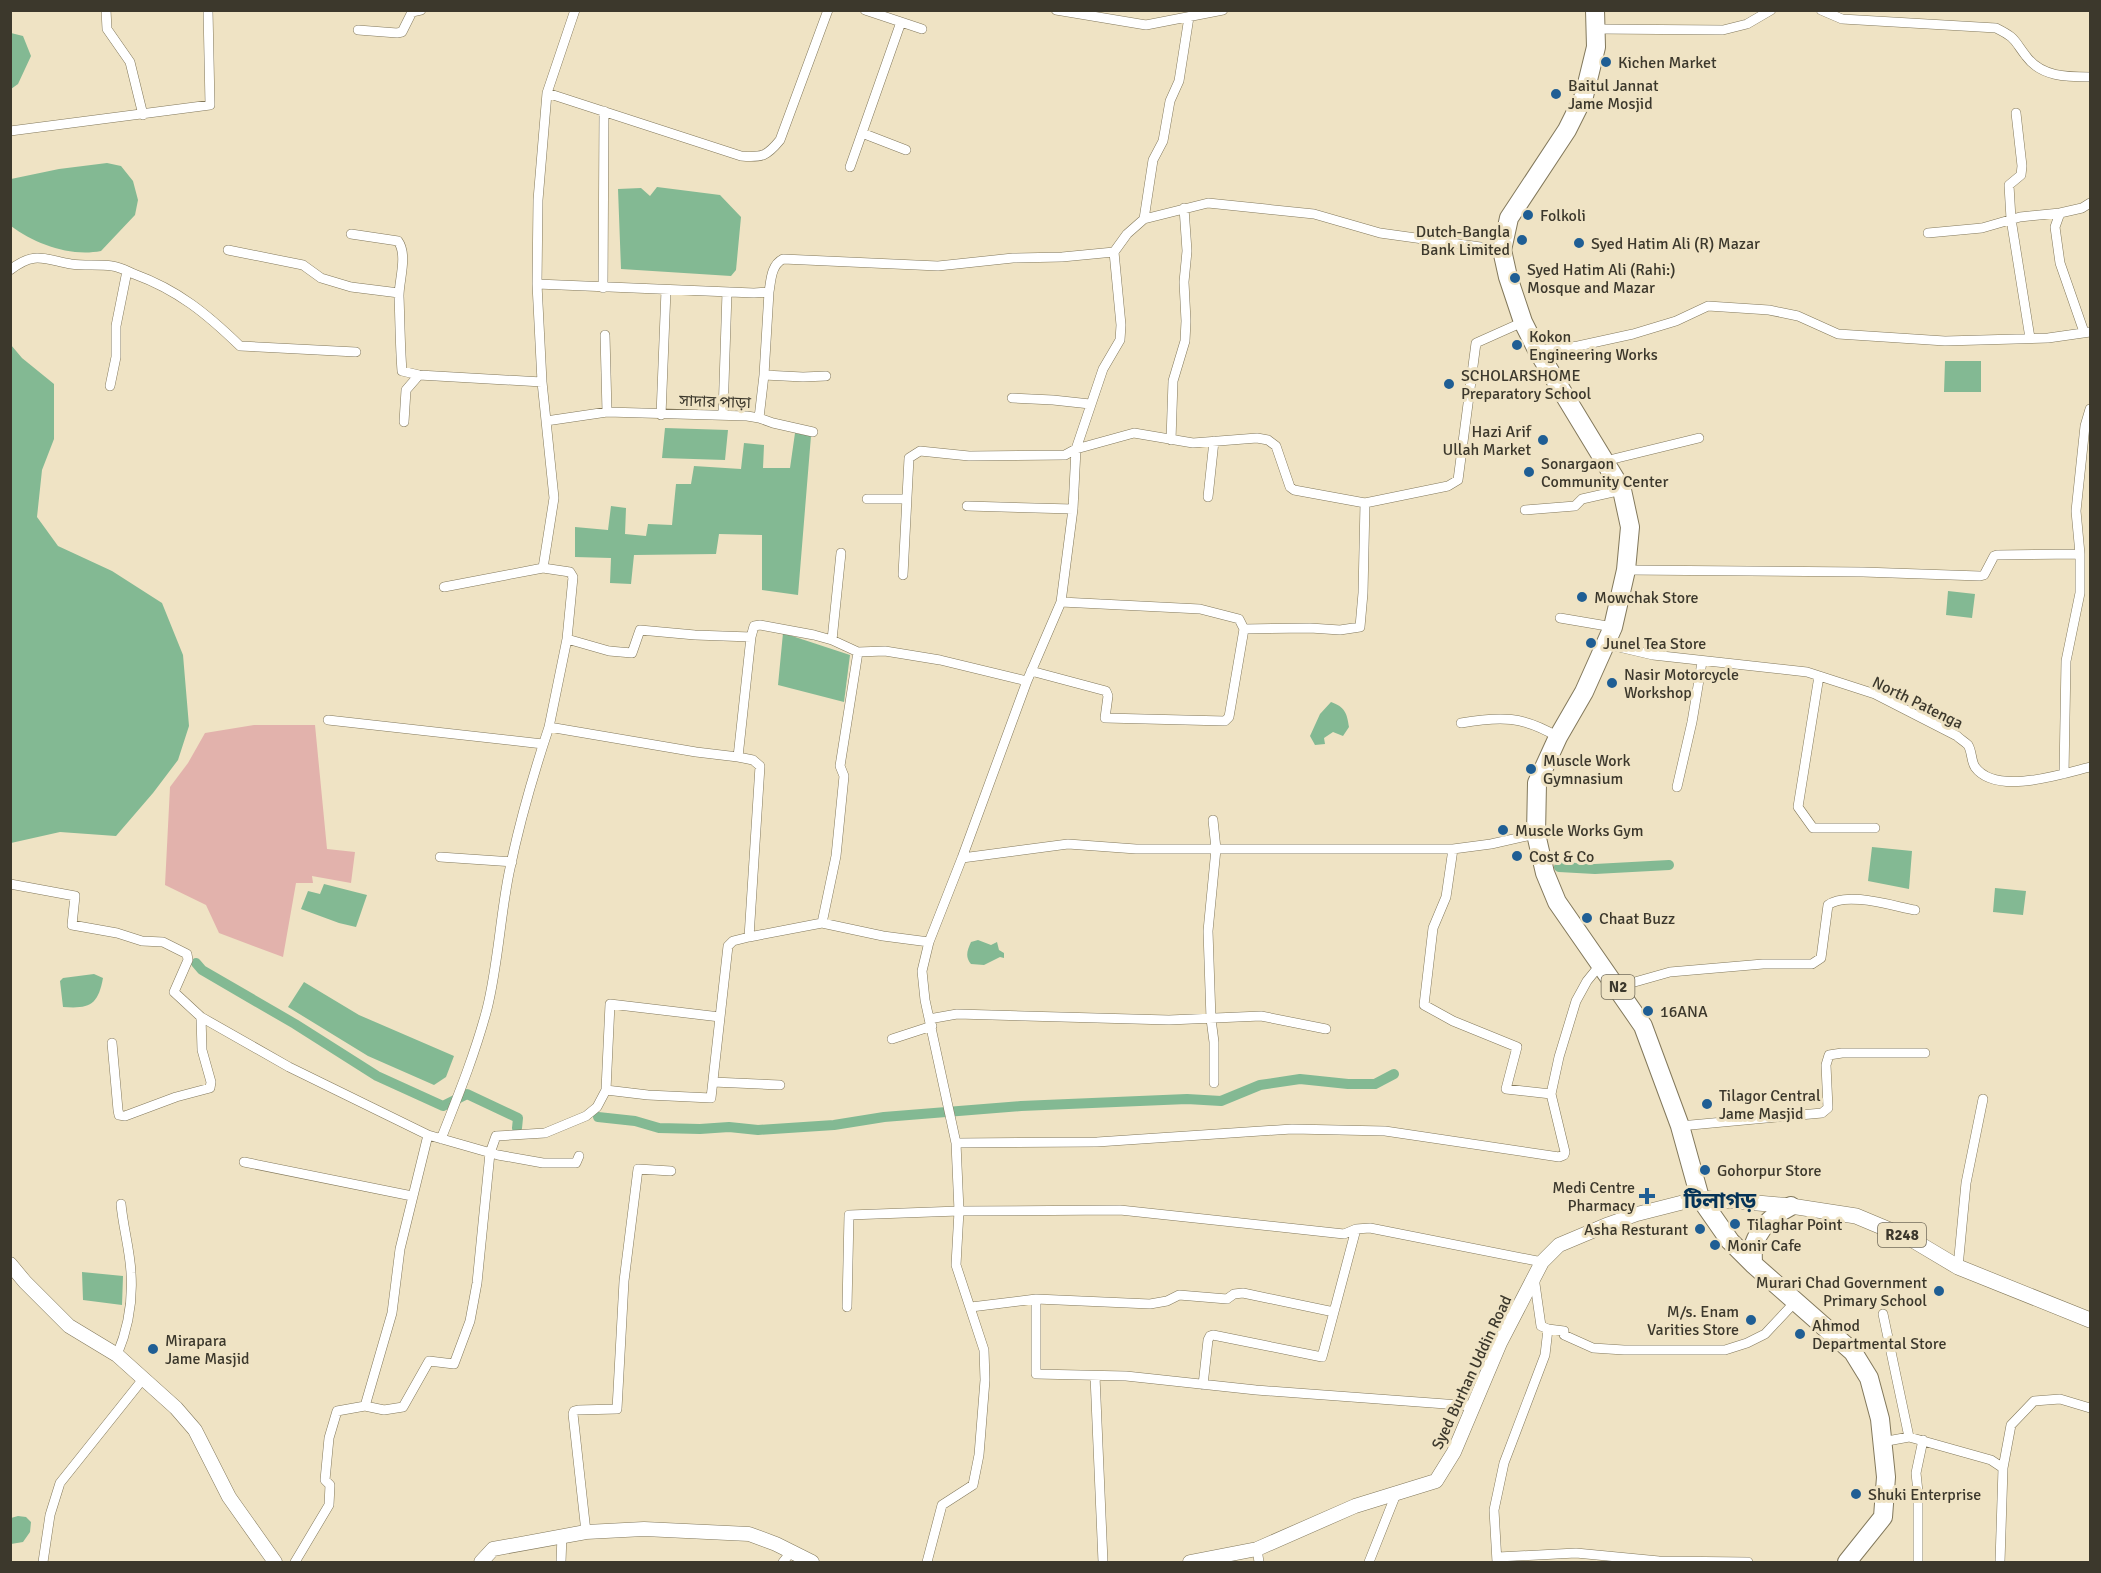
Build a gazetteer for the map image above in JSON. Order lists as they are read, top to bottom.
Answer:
{
  "streets": {
    "highway": ["N2"],
    "main road": ["R248"],
    "street": ["সাদার পাড়া", "North Patenga", "Syed Burhan Uddin Road"]
  },
  "crossings": [
    ["North Patenga", "N2"],
    ["N2", "R248"],
    ["N2", "Syed Burhan Uddin Road"],
    ["R248", "Syed Burhan Uddin Road"]
  ],
  "districts": ["টিলাগড়"],
  "places": {
    "other": [
      "Kichen Market",
      "Baitul Jannat Jame Mosjid",
      "Folkoli",
      "Dutch-Bangla Bank Limited",
      "Syed Hatim Ali (R) Mazar",
      "Syed Hatim Ali (Rahi:) Mosque and Mazar",
      "Kokon Engineering Works",
      "SCHOLARSHOME Preparatory School",
      "Hazi Arif Ullah Market",
      "Sonargaon Community Center",
      "Mowchak Store",
      "Junel Tea Store",
      "Nasir Motorcycle Workshop",
      "Muscle Work Gymnasium",
      "Muscle Works Gym",
      "Cost & Co",
      "Chaat Buzz",
      "16ANA",
      "Tilagor Central Jame Masjid",
      "Gohorpur Store",
      "Tilaghar Point",
      "Asha Resturant",
      "Monir Cafe",
      "Murari Chad Government Primary School",
      "M/s. Enam Varities Store",
      "Ahmod Departmental Store",
      "Mirapara Jame Masjid",
      "Shuki Enterprise"
    ],
    "health": ["Medi Centre Pharmacy"]
  }
}
